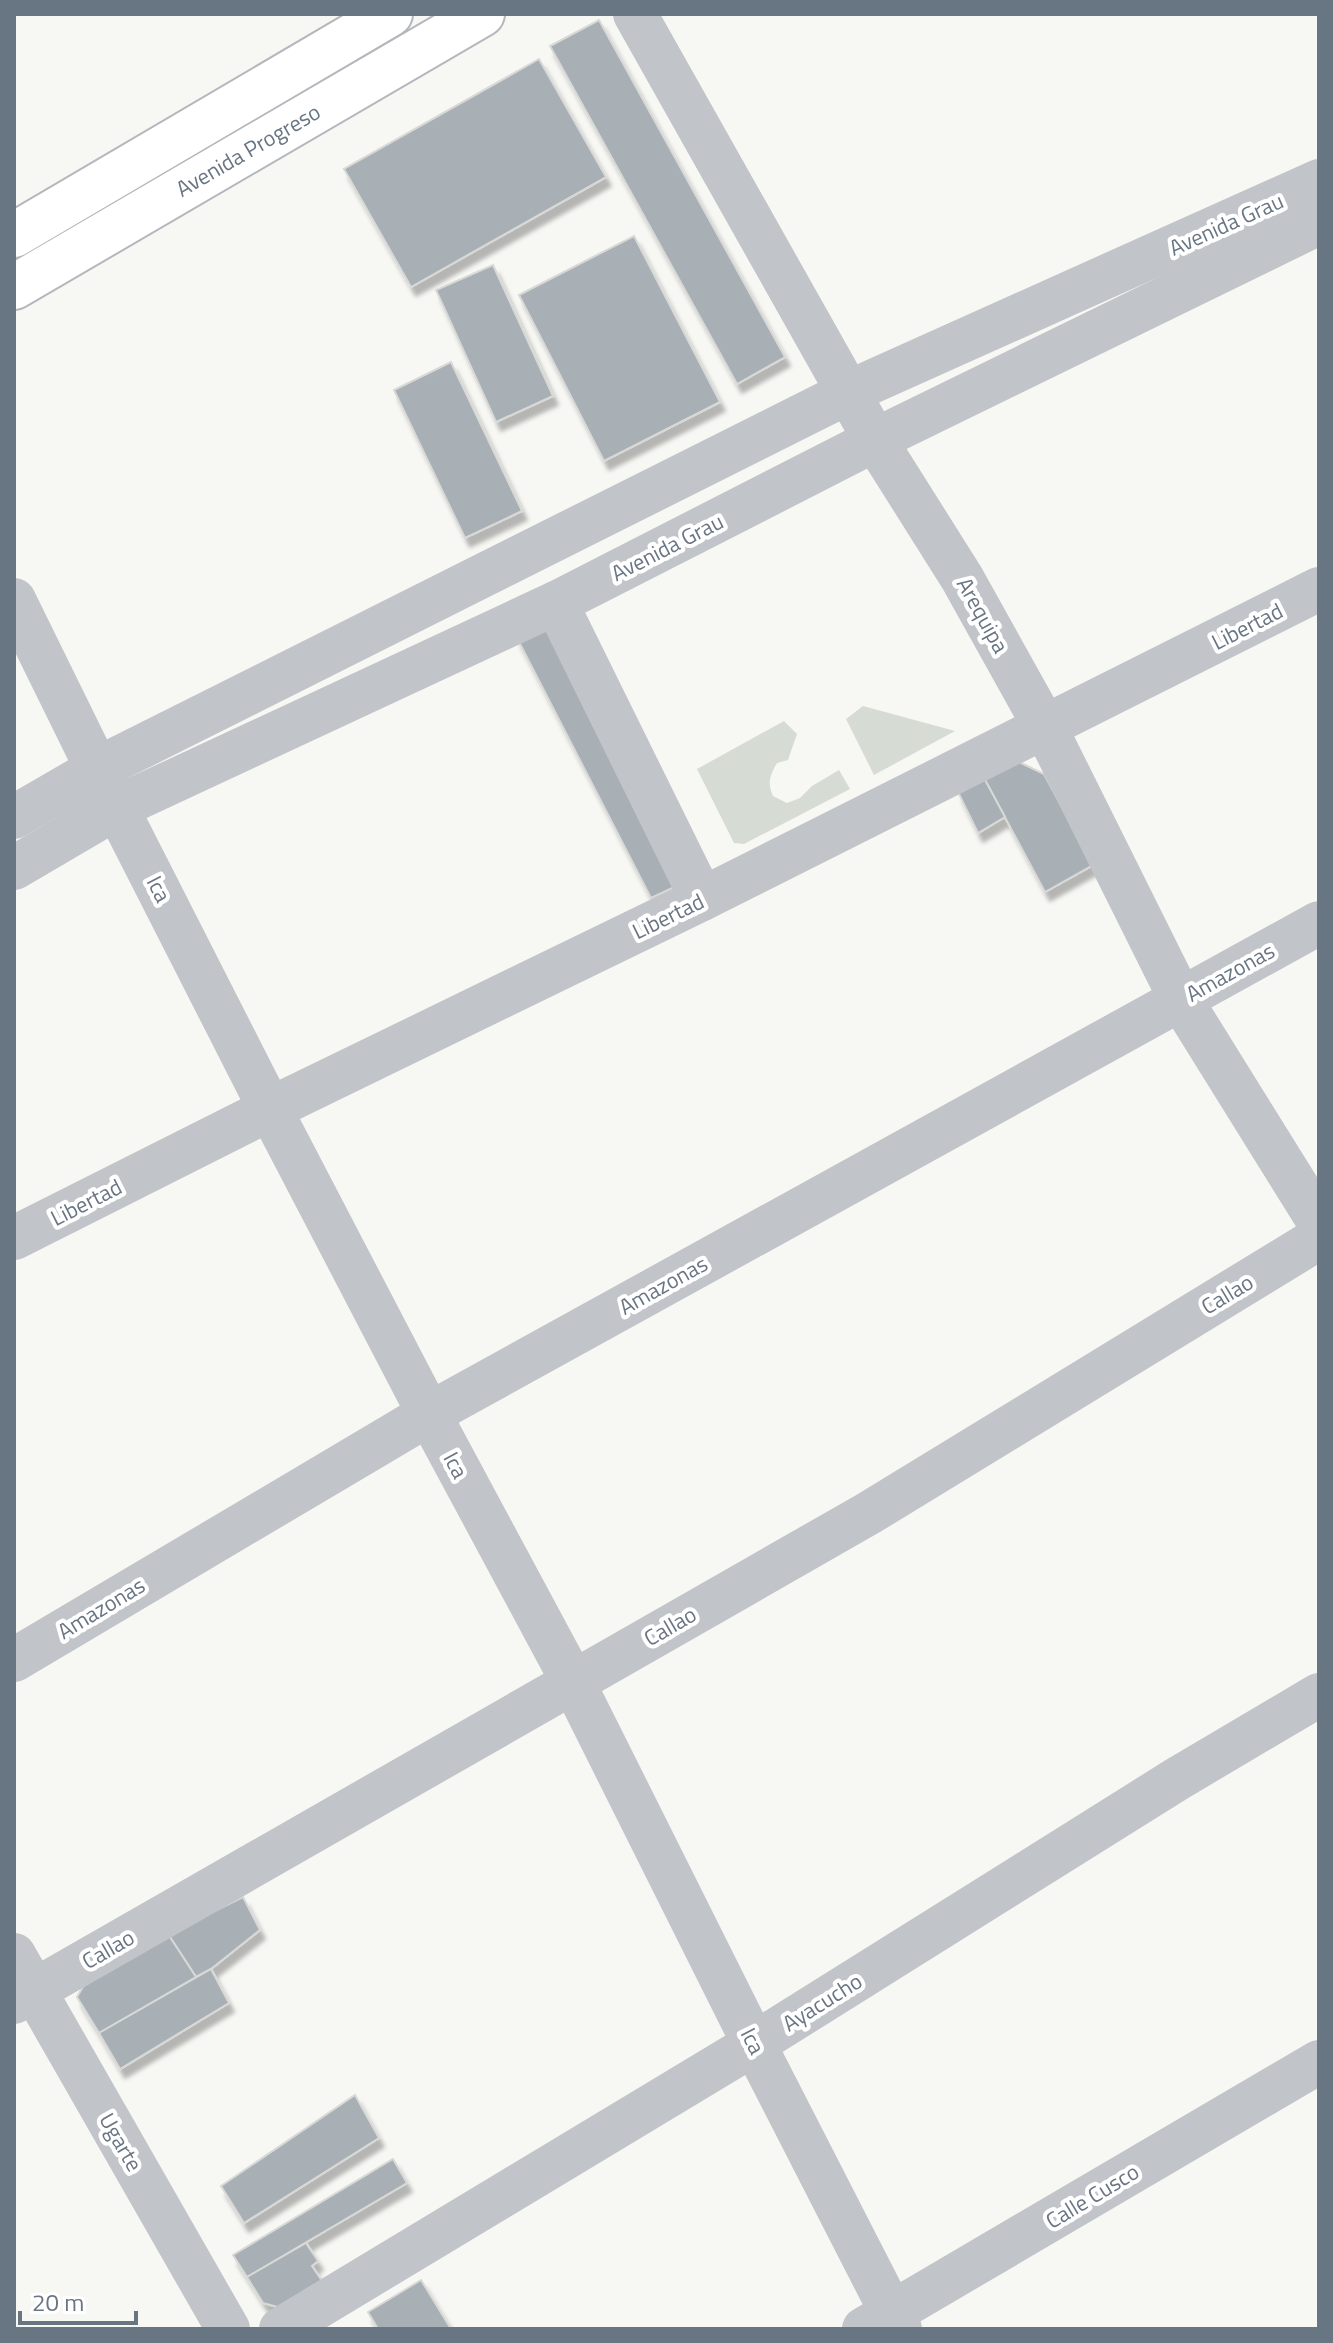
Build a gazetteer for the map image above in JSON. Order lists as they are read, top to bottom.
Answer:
{
  "streets": {
    "main road": ["Avenida Progreso"],
    "street": [
      "Avenida Grau",
      "Arequipa",
      "Libertad",
      "Ica",
      "Amazonas",
      "Callao",
      "Ayacucho",
      "Ugarte",
      "Calle Cusco"
    ]
  },
  "crossings": [
    ["Avenida Grau", "Arequipa"],
    ["Avenida Grau", "Ica"],
    ["Arequipa", "Libertad"],
    ["Arequipa", "Amazonas"],
    ["Libertad", "Ica"],
    ["Ica", "Amazonas"],
    ["Ica", "Callao"],
    ["Ica", "Ayacucho"],
    ["Ica", "Calle Cusco"],
    ["Callao", "Ugarte"]
  ],
  "scale_bar": "20 m"
}
